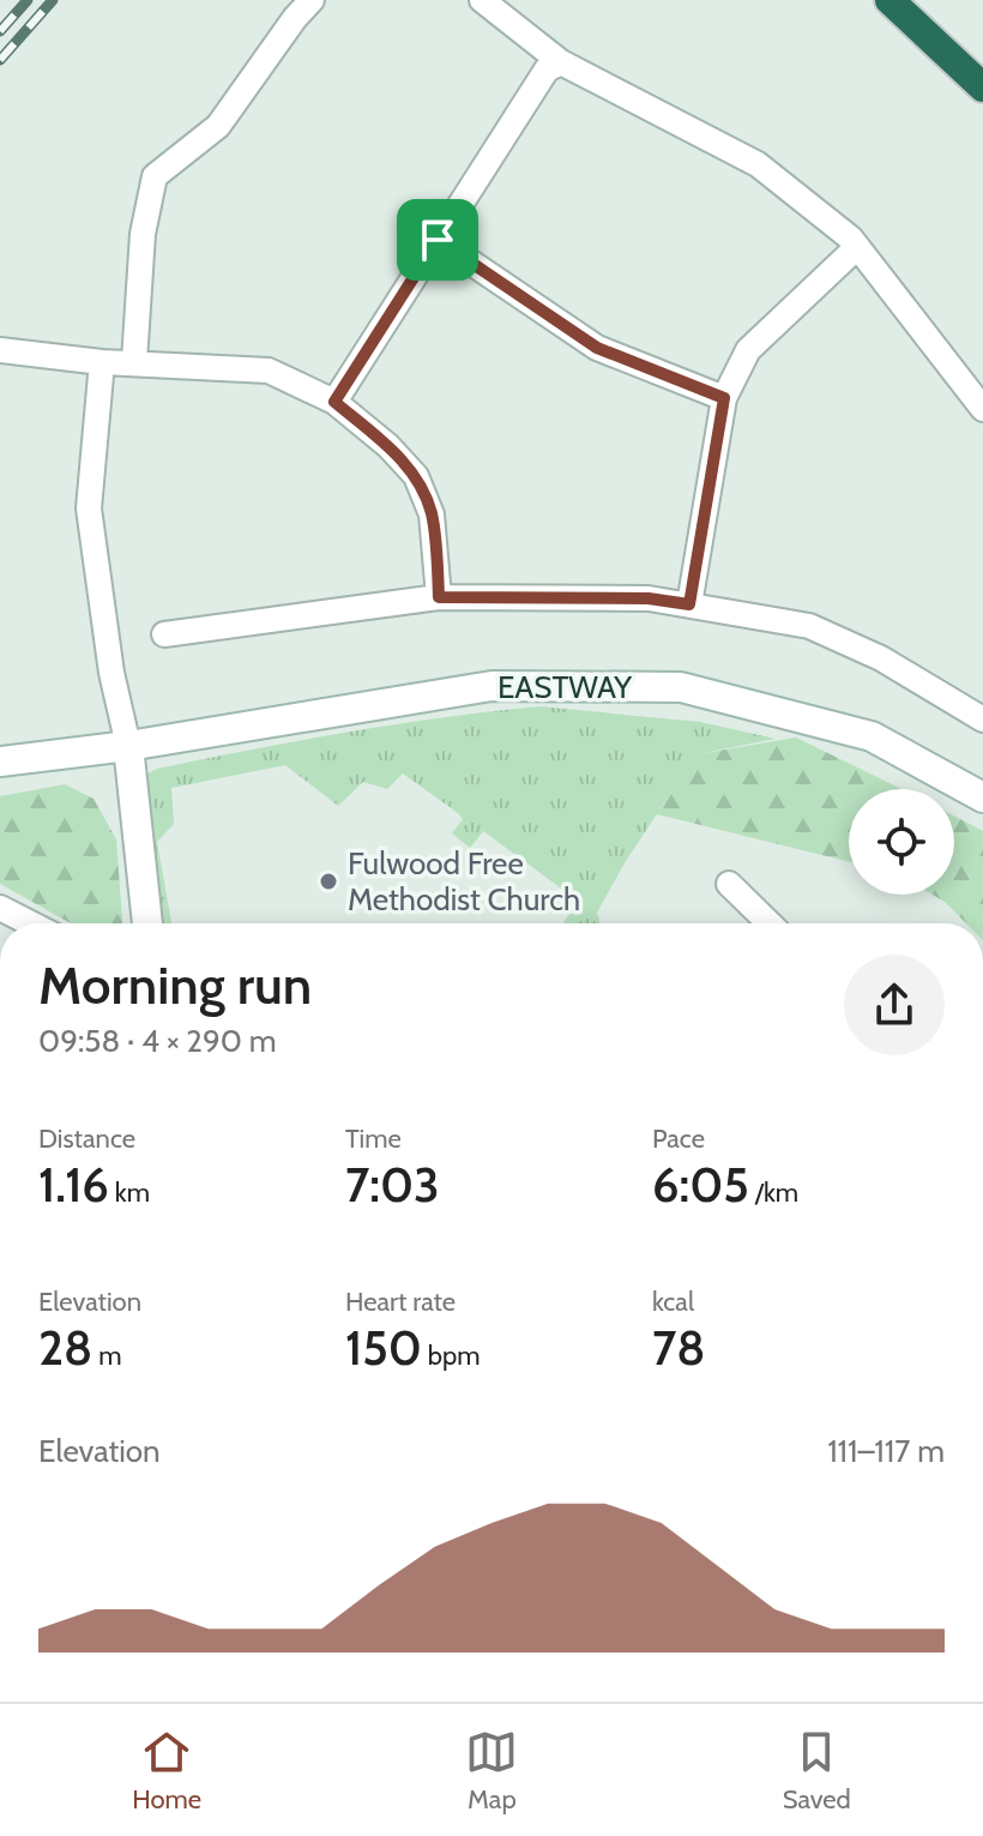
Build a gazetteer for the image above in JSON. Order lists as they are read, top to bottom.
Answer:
{
  "streets": {
    "main road": ["EASTWAY"]
  },
  "places": ["Fulwood Free Methodist Church"],
  "page": {
    "heading": ["Morning run", "09:58 · 4 × 290 m"],
    "stats": [
      ["Distance", "1.16 km"],
      ["Time", "7:03"],
      ["Pace", "6:05 /km"],
      ["Elevation", "28 m"],
      ["Heart rate", "150 bpm"],
      ["kcal", "78"]
    ],
    "chart": ["Elevation", "111–117 m"],
    "tabs": ["Home", "Map", "Saved"]
  }
}
